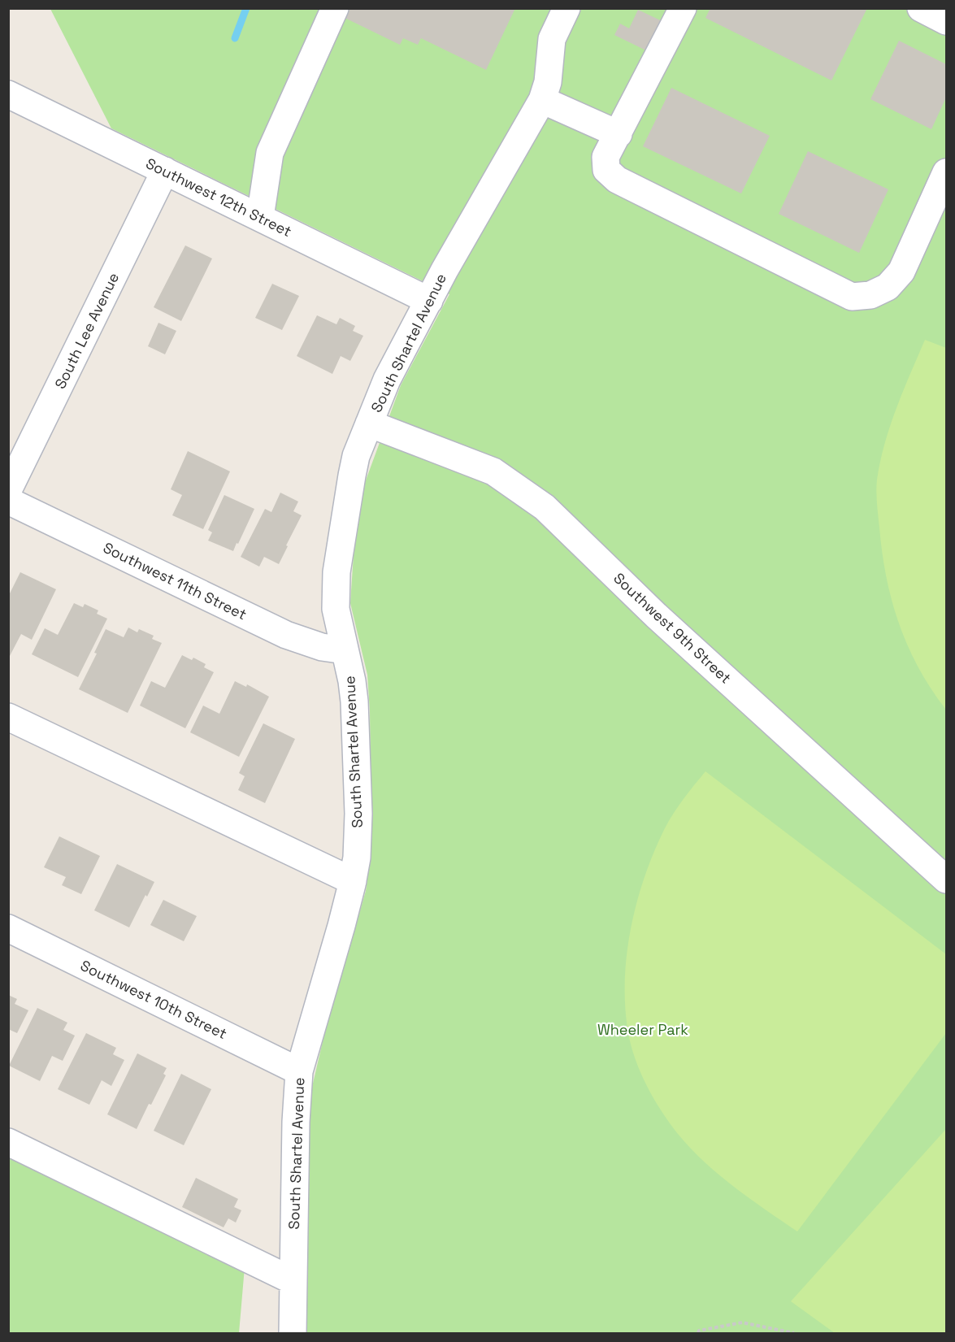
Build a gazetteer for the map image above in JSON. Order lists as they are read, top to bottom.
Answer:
{
  "streets": {
    "street": [
      "Southwest 12th Street",
      "South Lee Avenue",
      "South Shartel Avenue",
      "Southwest 11th Street",
      "Southwest 9th Street",
      "Southwest 10th Street"
    ]
  },
  "crossings": [
    ["Southwest 12th Street", "South Lee Avenue"],
    ["Southwest 12th Street", "South Shartel Avenue"],
    ["South Shartel Avenue", "Southwest 11th Street"],
    ["South Shartel Avenue", "Southwest 9th Street"],
    ["South Shartel Avenue", "Southwest 10th Street"]
  ],
  "parks": ["Wheeler Park"]
}
